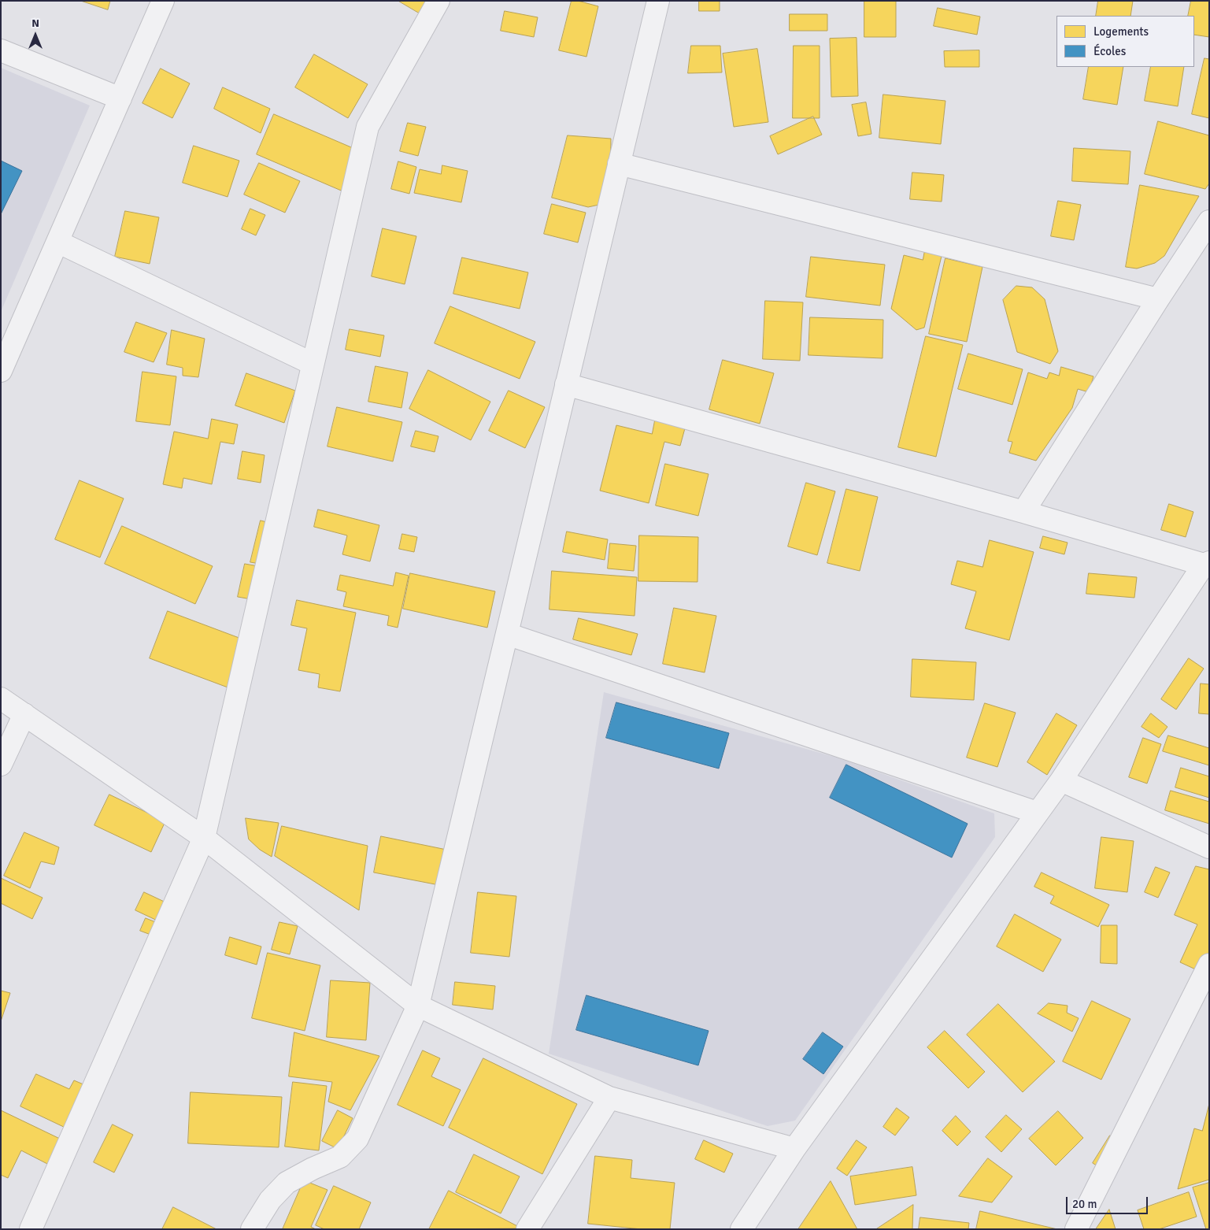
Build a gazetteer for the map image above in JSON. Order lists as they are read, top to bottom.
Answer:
{
  "legend": ["Logements", "Écoles"],
  "scale_bar": "20 m",
  "north": "top"
}
